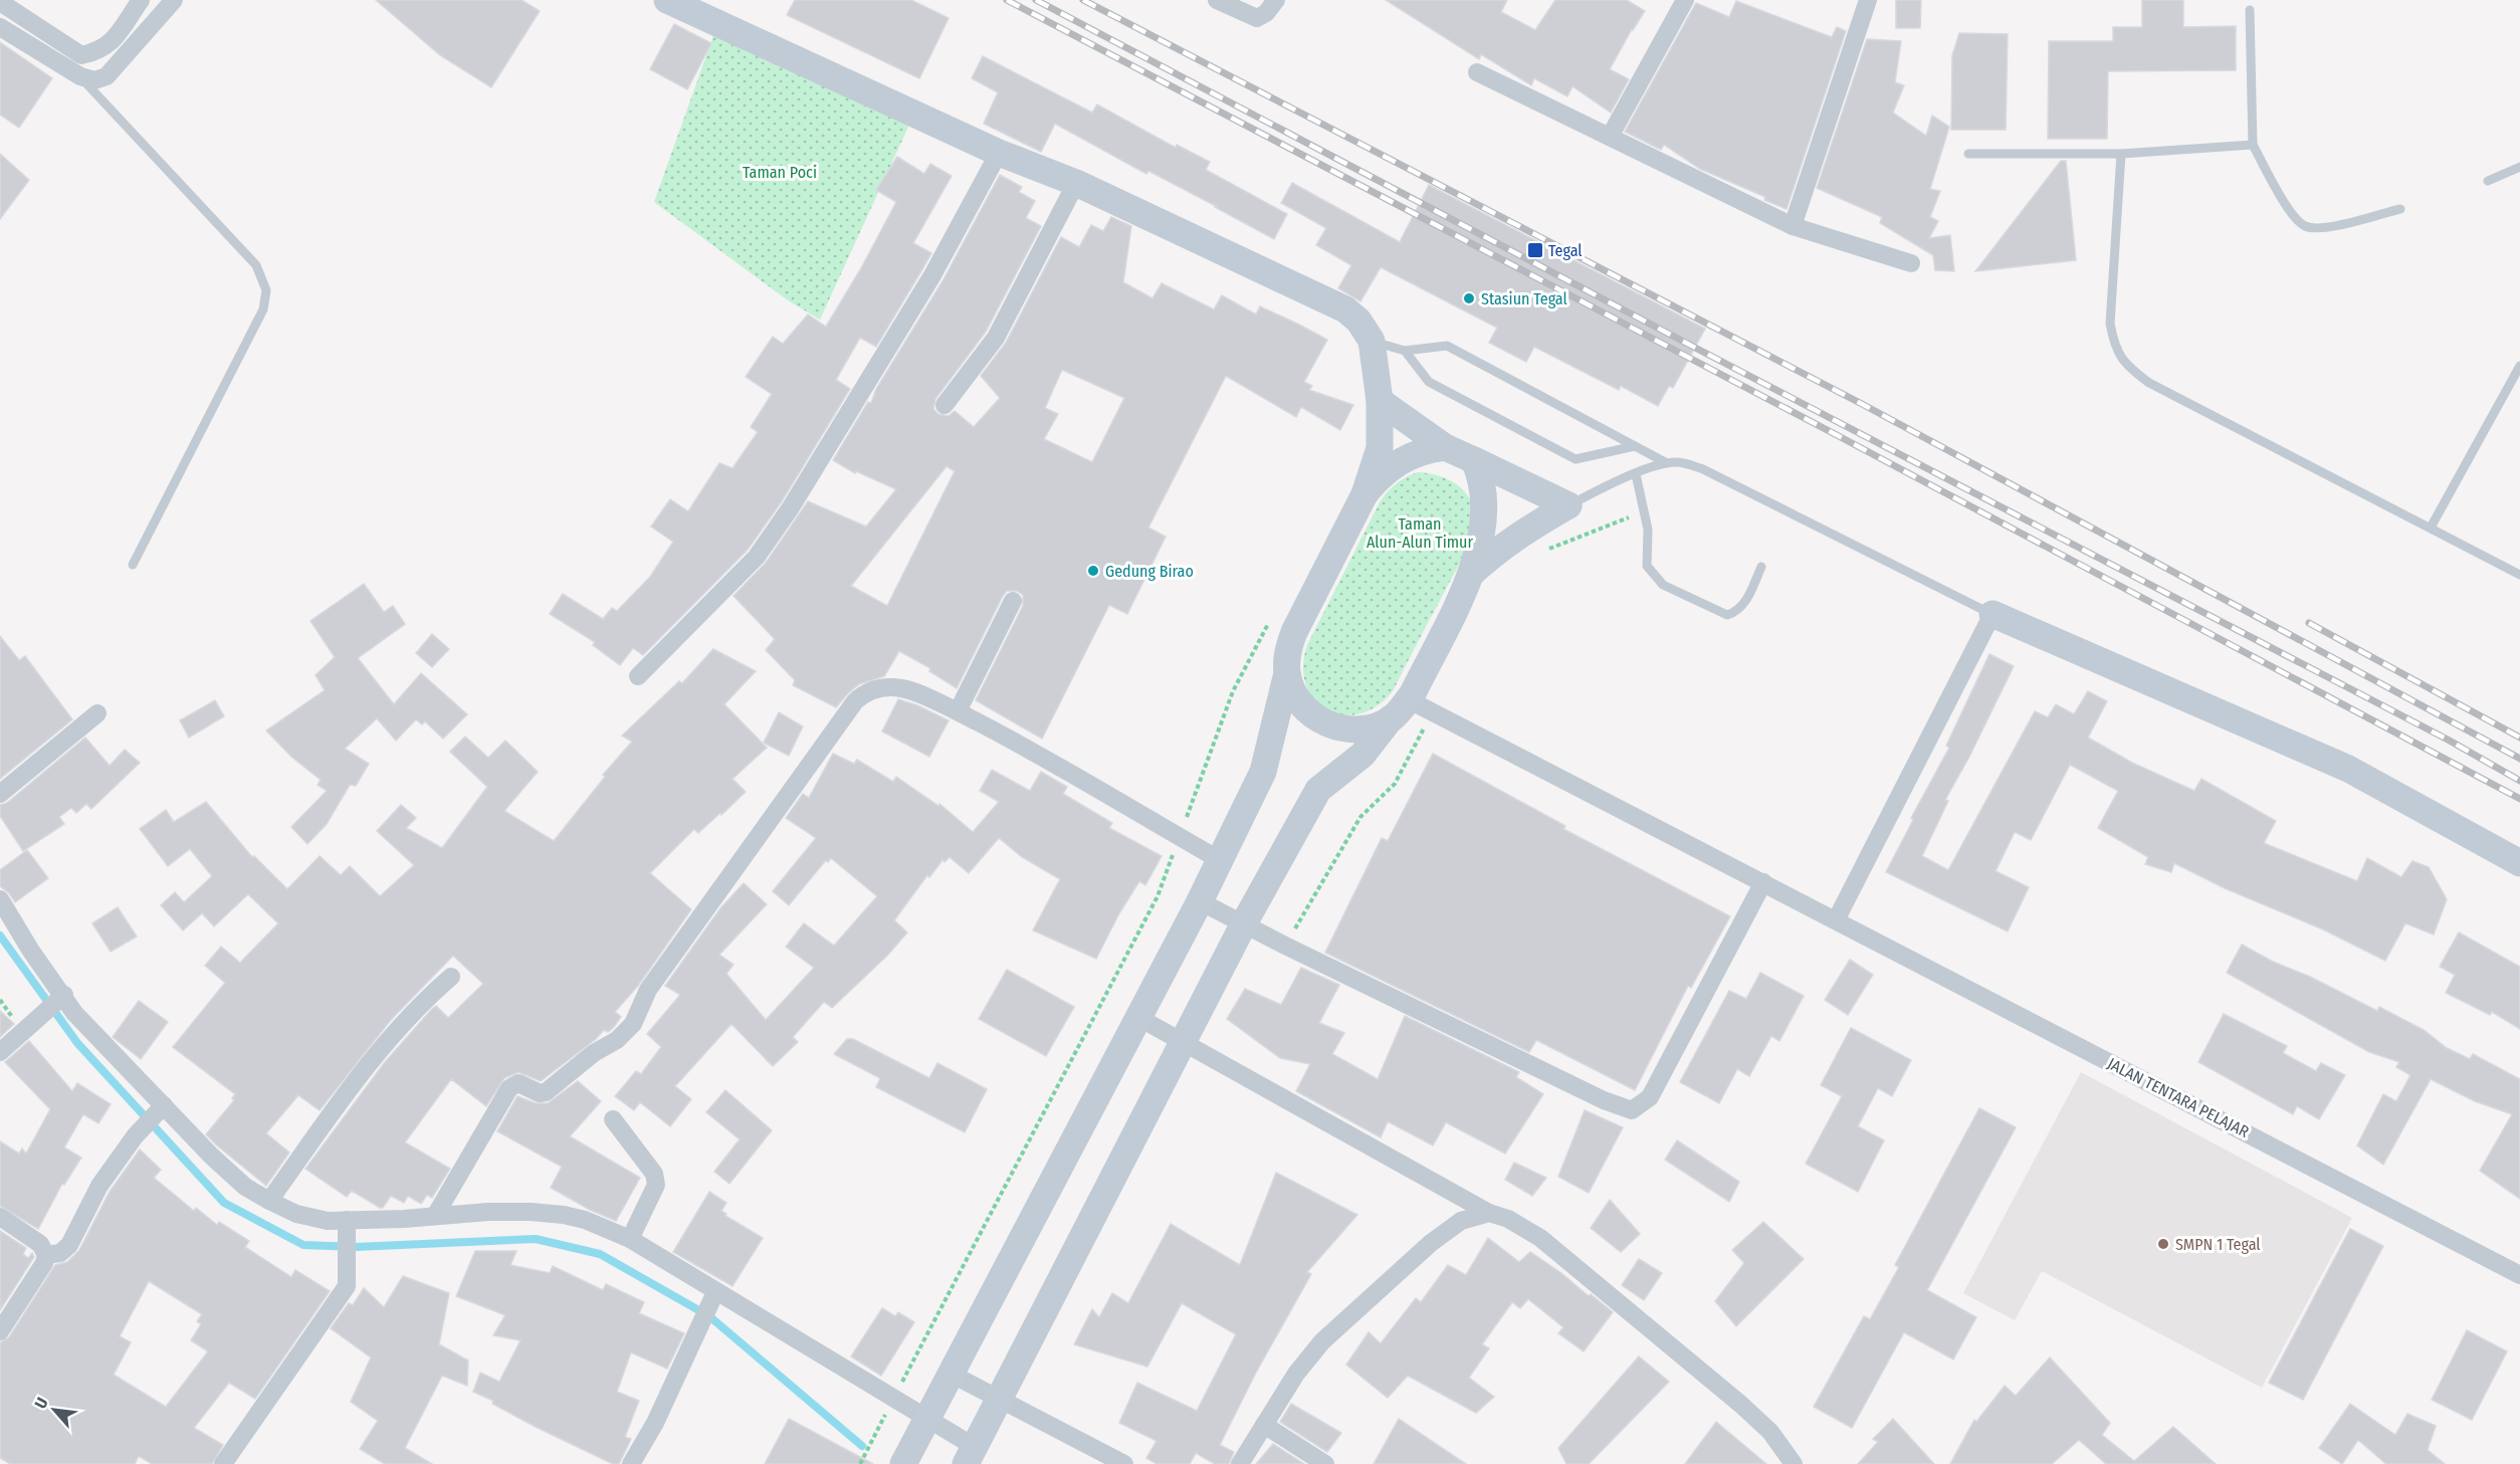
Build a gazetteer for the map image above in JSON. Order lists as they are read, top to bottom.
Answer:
{
  "streets": {
    "street": ["JALAN TENTARA PELAJAR"]
  },
  "parks": ["Taman Poci", "Taman Alun-Alun Timur"],
  "places": {
    "transit": ["Tegal"],
    "other": ["Stasiun Tegal", "Gedung Birao", "SMPN 1 Tegal"]
  },
  "north": "top left"
}
